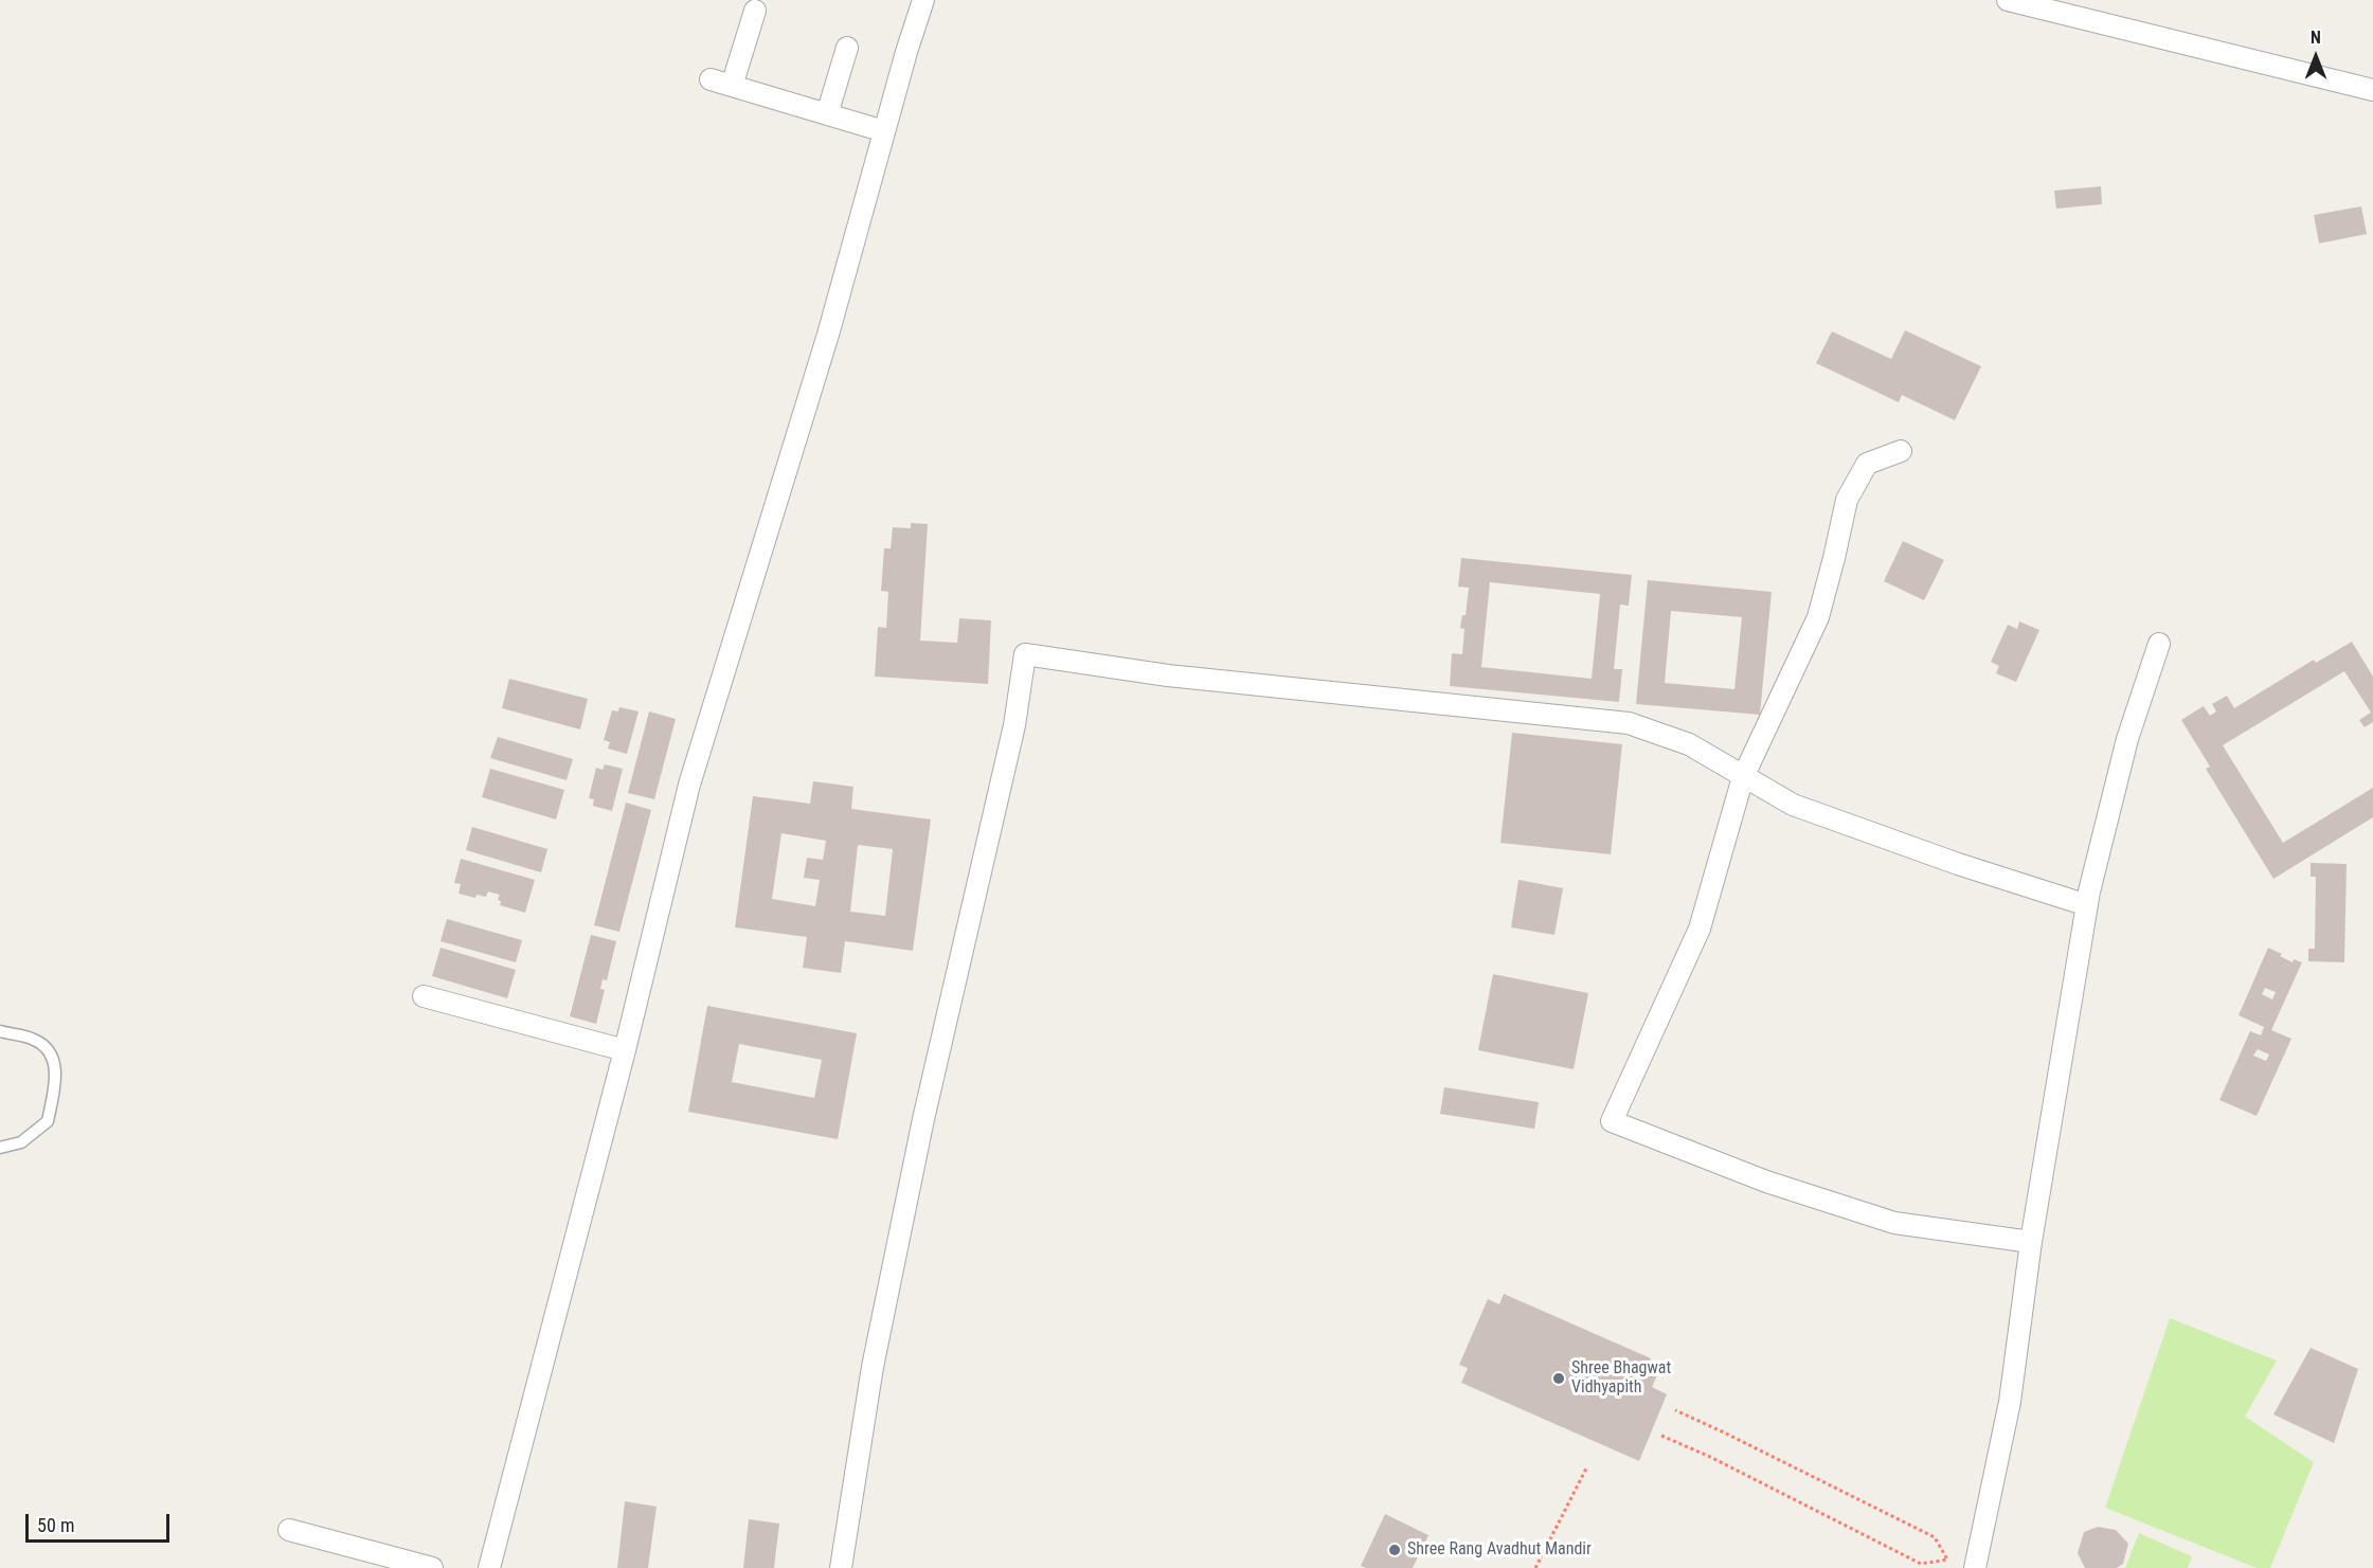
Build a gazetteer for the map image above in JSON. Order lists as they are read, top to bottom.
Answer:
{
  "places": ["Shree Bhagwat Vidhyapith", "Shree Rang Avadhut Mandir"],
  "scale_bar": "50 m",
  "north": "top"
}
